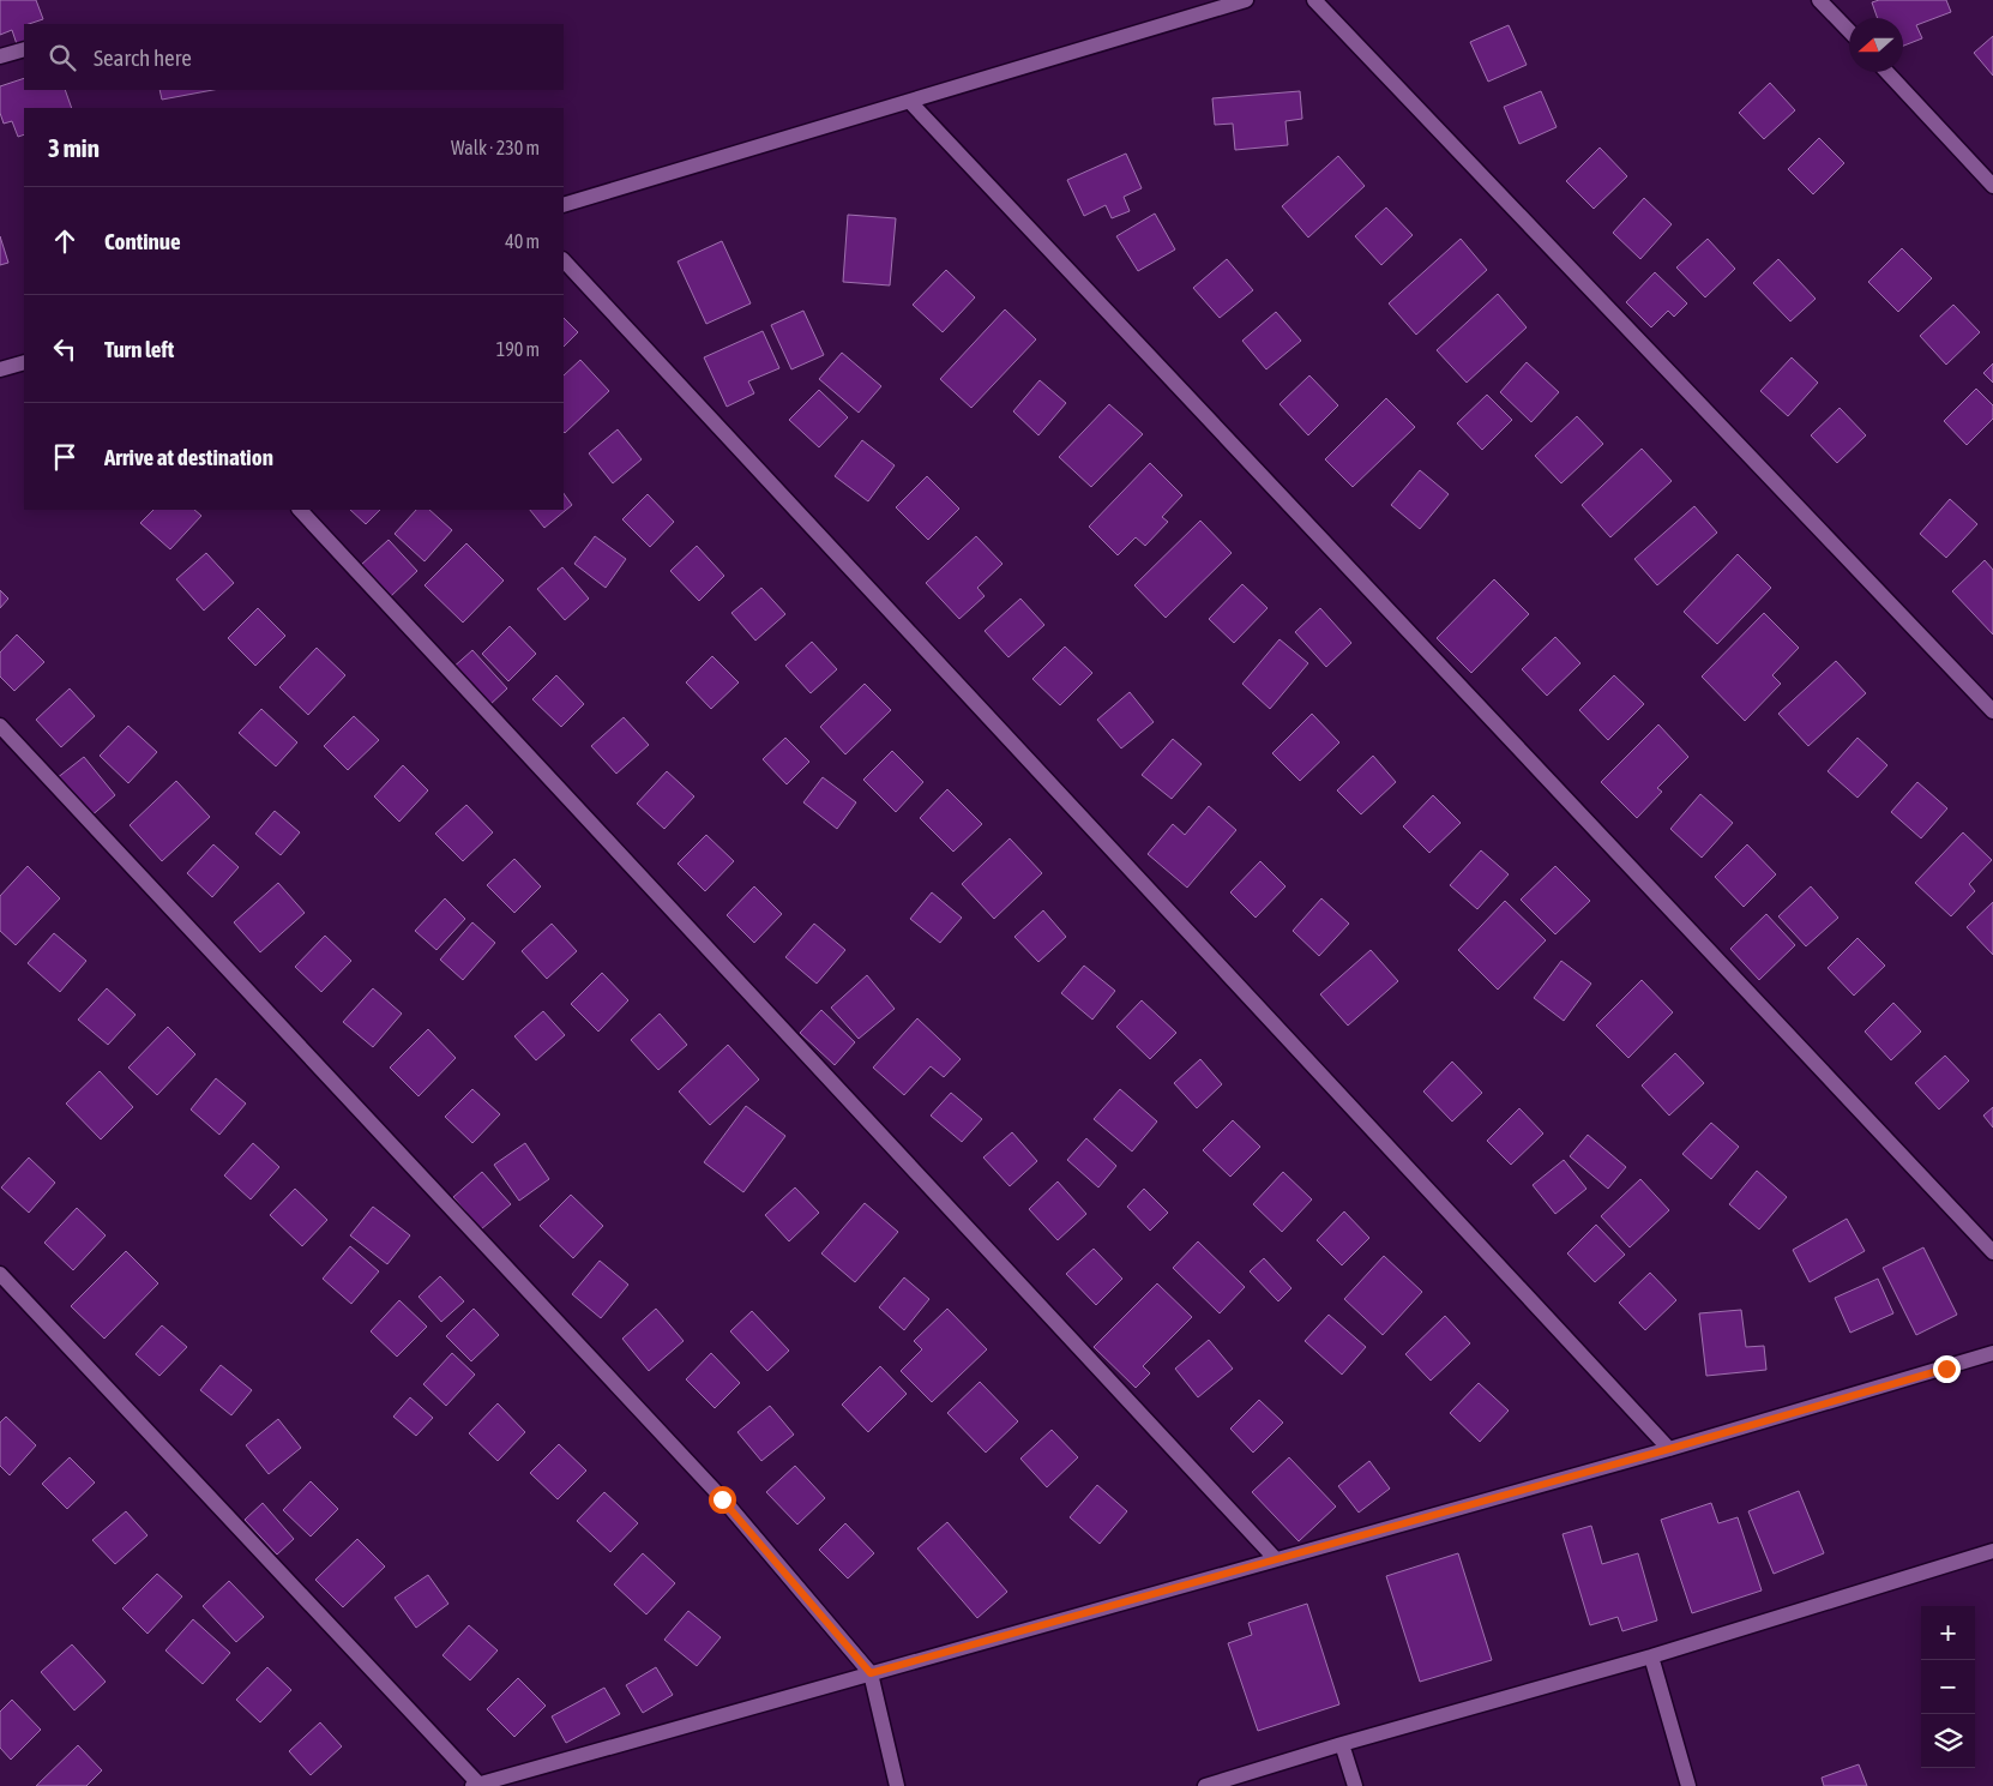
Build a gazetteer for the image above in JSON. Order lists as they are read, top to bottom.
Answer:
{
  "north": "left",
  "page": {
    "search": "Search here",
    "heading": ["3 min", "Walk · 230 m"],
    "list": [
      ["Continue", "40 m"],
      ["Turn left", "190 m"],
      "Arrive at destination"
    ],
    "map_buttons": ["+", "−"]
  }
}
